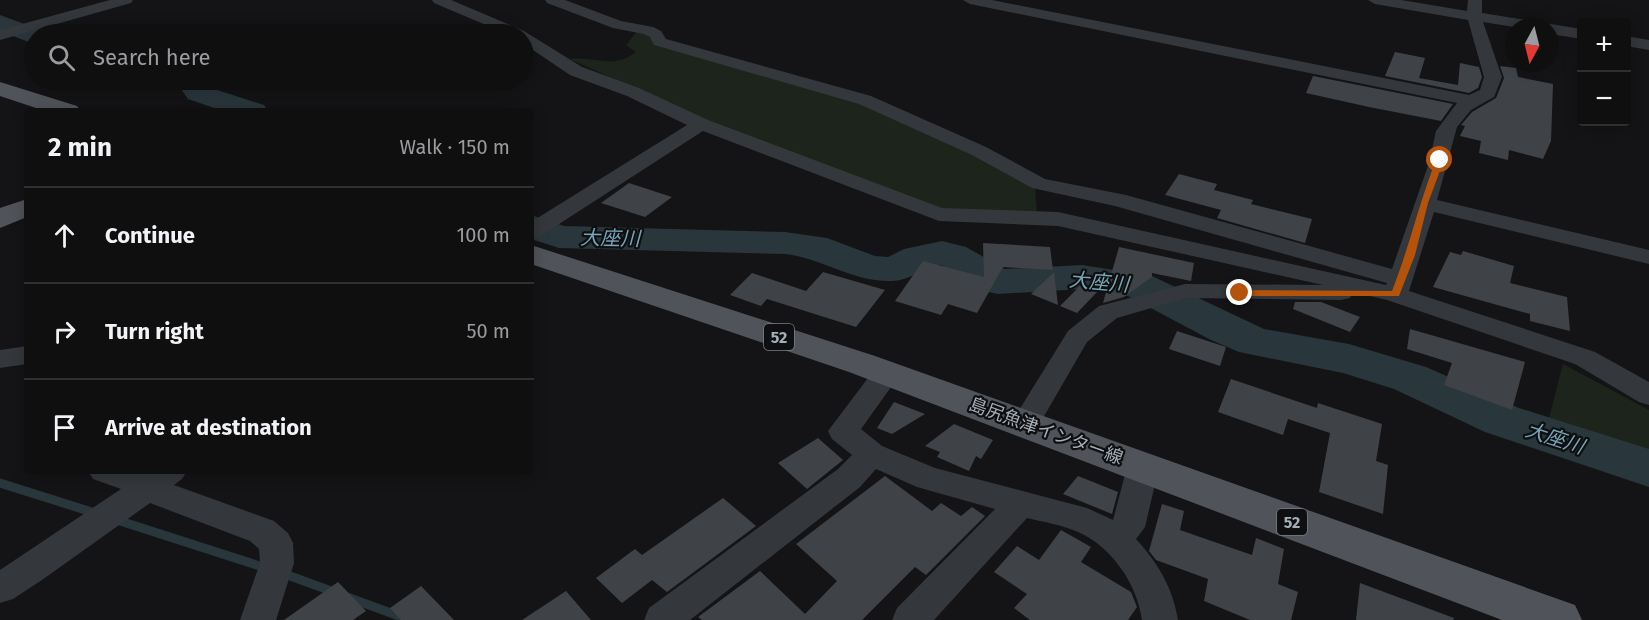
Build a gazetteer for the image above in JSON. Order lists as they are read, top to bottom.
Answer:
{
  "streets": {
    "main road": ["52", "島尻魚津インター線"]
  },
  "water": ["大座川"],
  "north": "bottom",
  "page": {
    "map_buttons": ["+", "−"],
    "search": "Search here",
    "heading": ["2 min", "Walk · 150 m"],
    "list": [
      ["Continue", "100 m"],
      ["Turn right", "50 m"],
      "Arrive at destination"
    ]
  }
}
